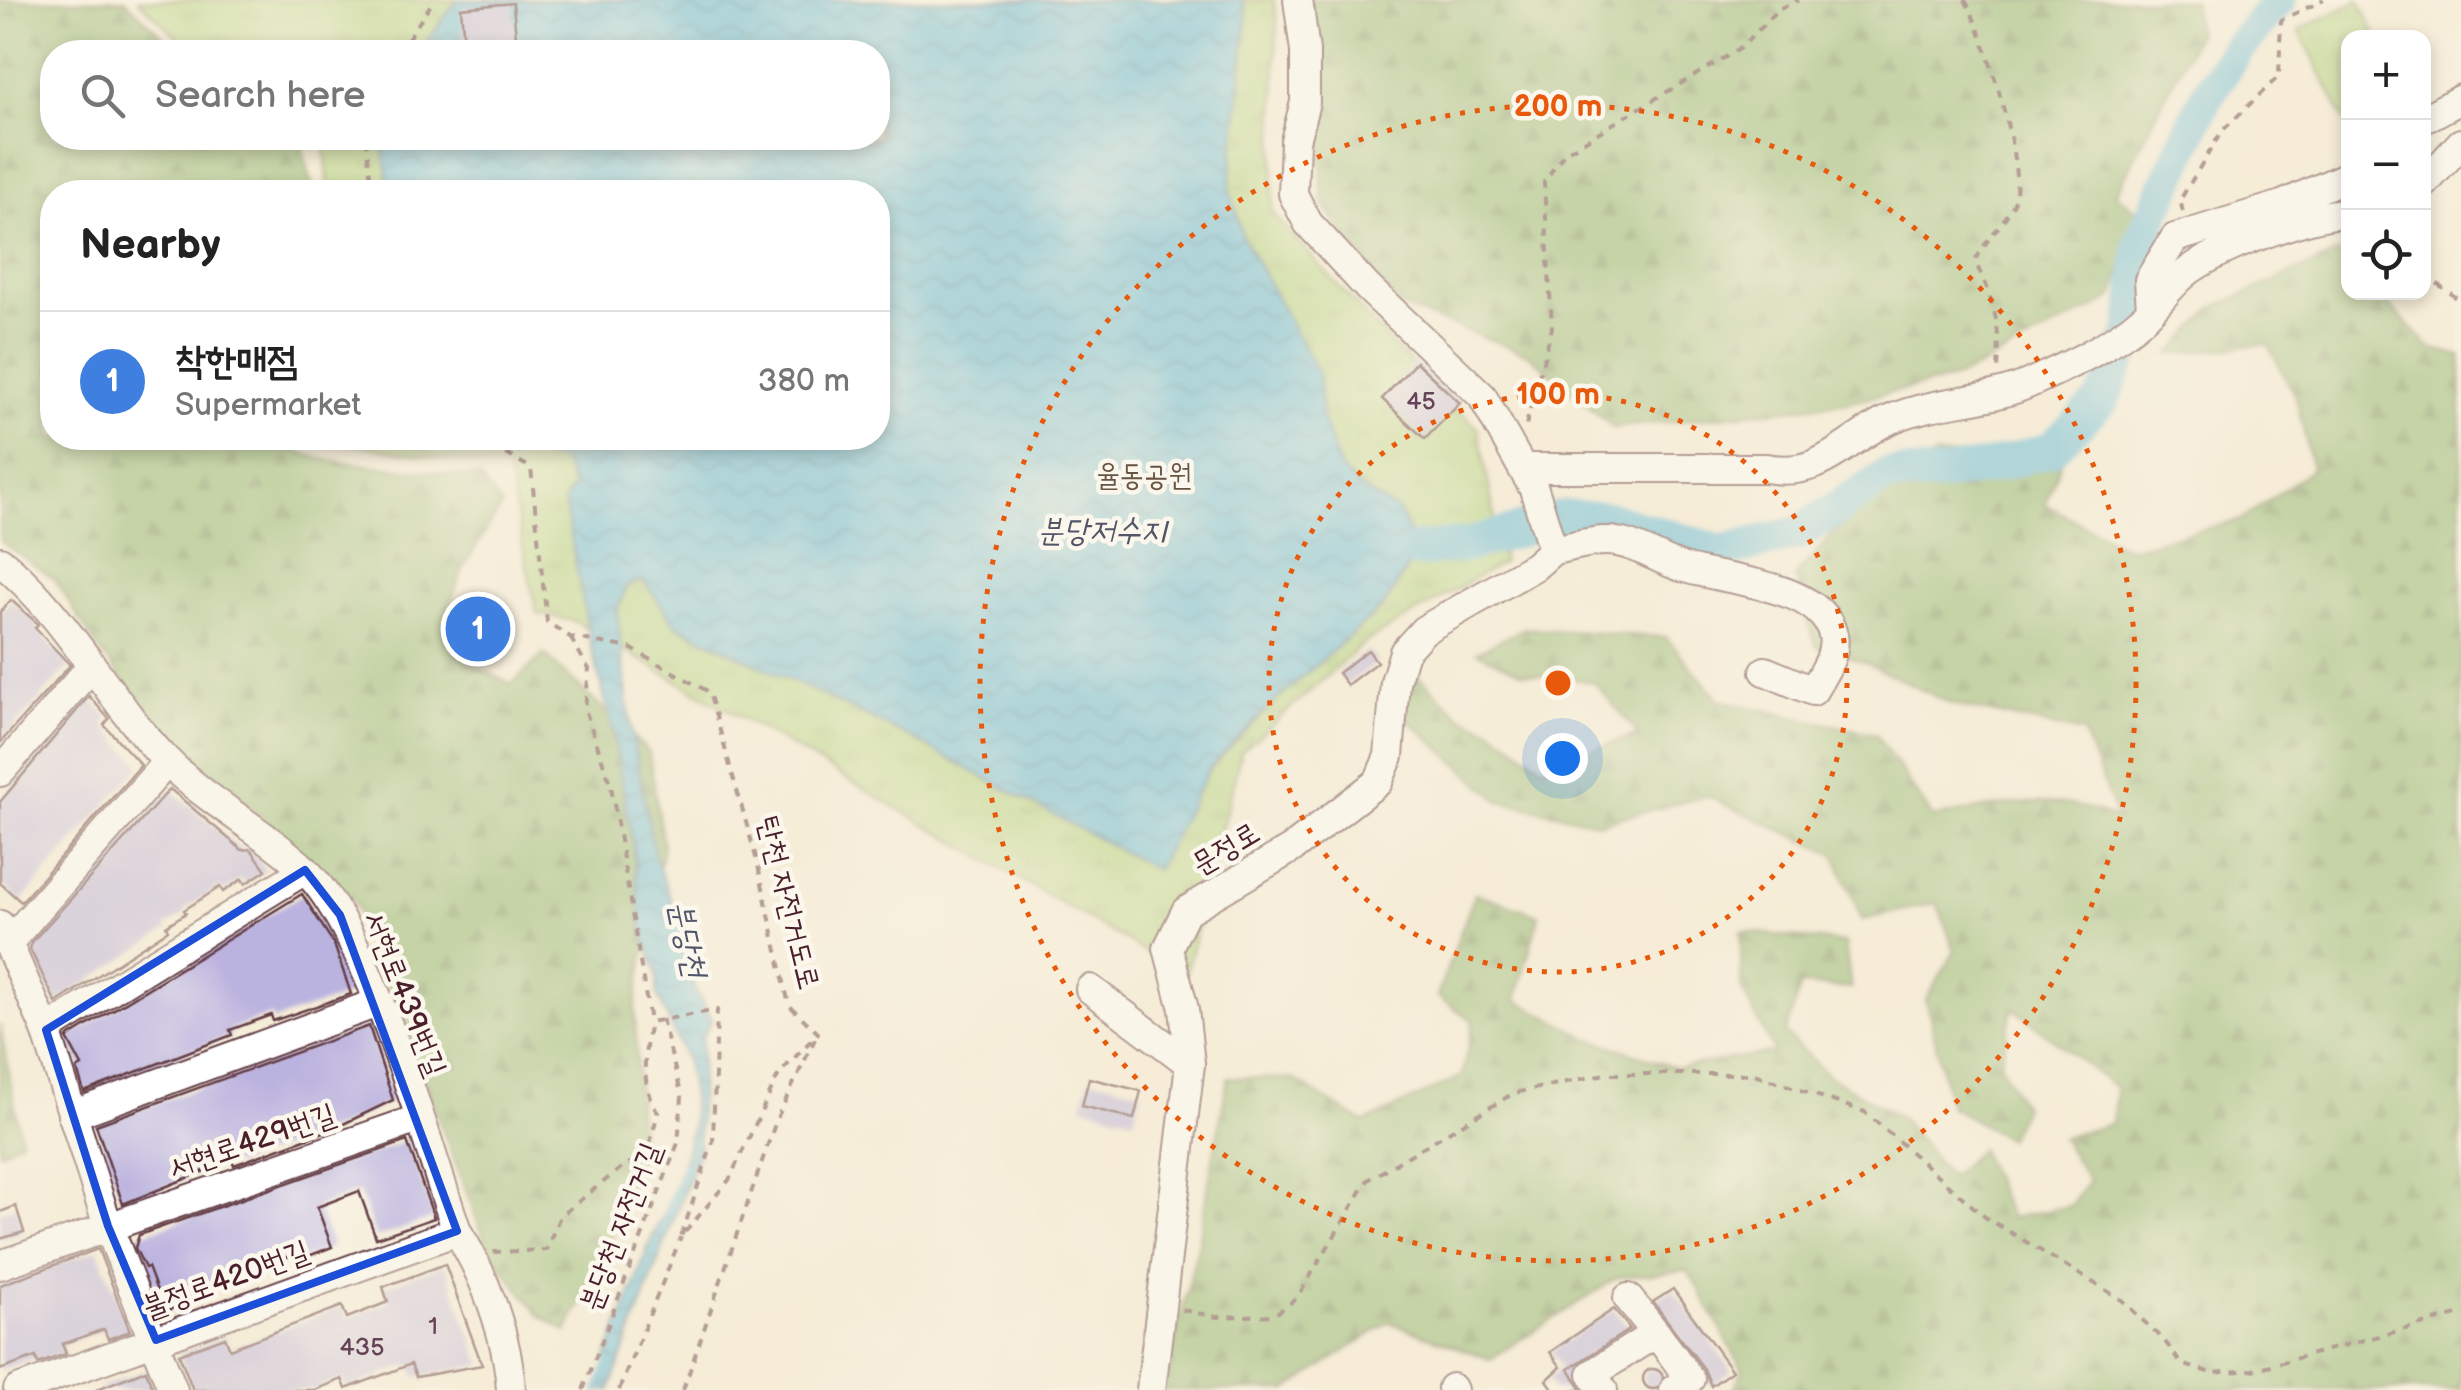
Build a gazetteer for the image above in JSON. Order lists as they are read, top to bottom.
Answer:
{
  "streets": {
    "street": [
      "문정로",
      "서현로439번길",
      "서현로429번길",
      "불정로420번길"
    ],
    "path": ["탄천 자전거도로", "분당천 자전거길"]
  },
  "crossings": [
    ["탄천 자전거도로", "분당천 자전거길"],
    ["서현로439번길", "서현로429번길"],
    ["서현로439번길", "불정로420번길"]
  ],
  "water": ["분당저수지", "분당천"],
  "parks": ["율동공원"],
  "house_numbers": ["45", "1", "435"],
  "page": {
    "map_buttons": ["+", "−"],
    "search": "Search here",
    "heading": "Nearby",
    "list": [
      {
        "mark": "1",
        "name": "착한매점",
        "note": "Supermarket",
        "value": "380 m"
      }
    ],
    "pins": "1"
  },
  "rings": ["200 m", "100 m"]
}
